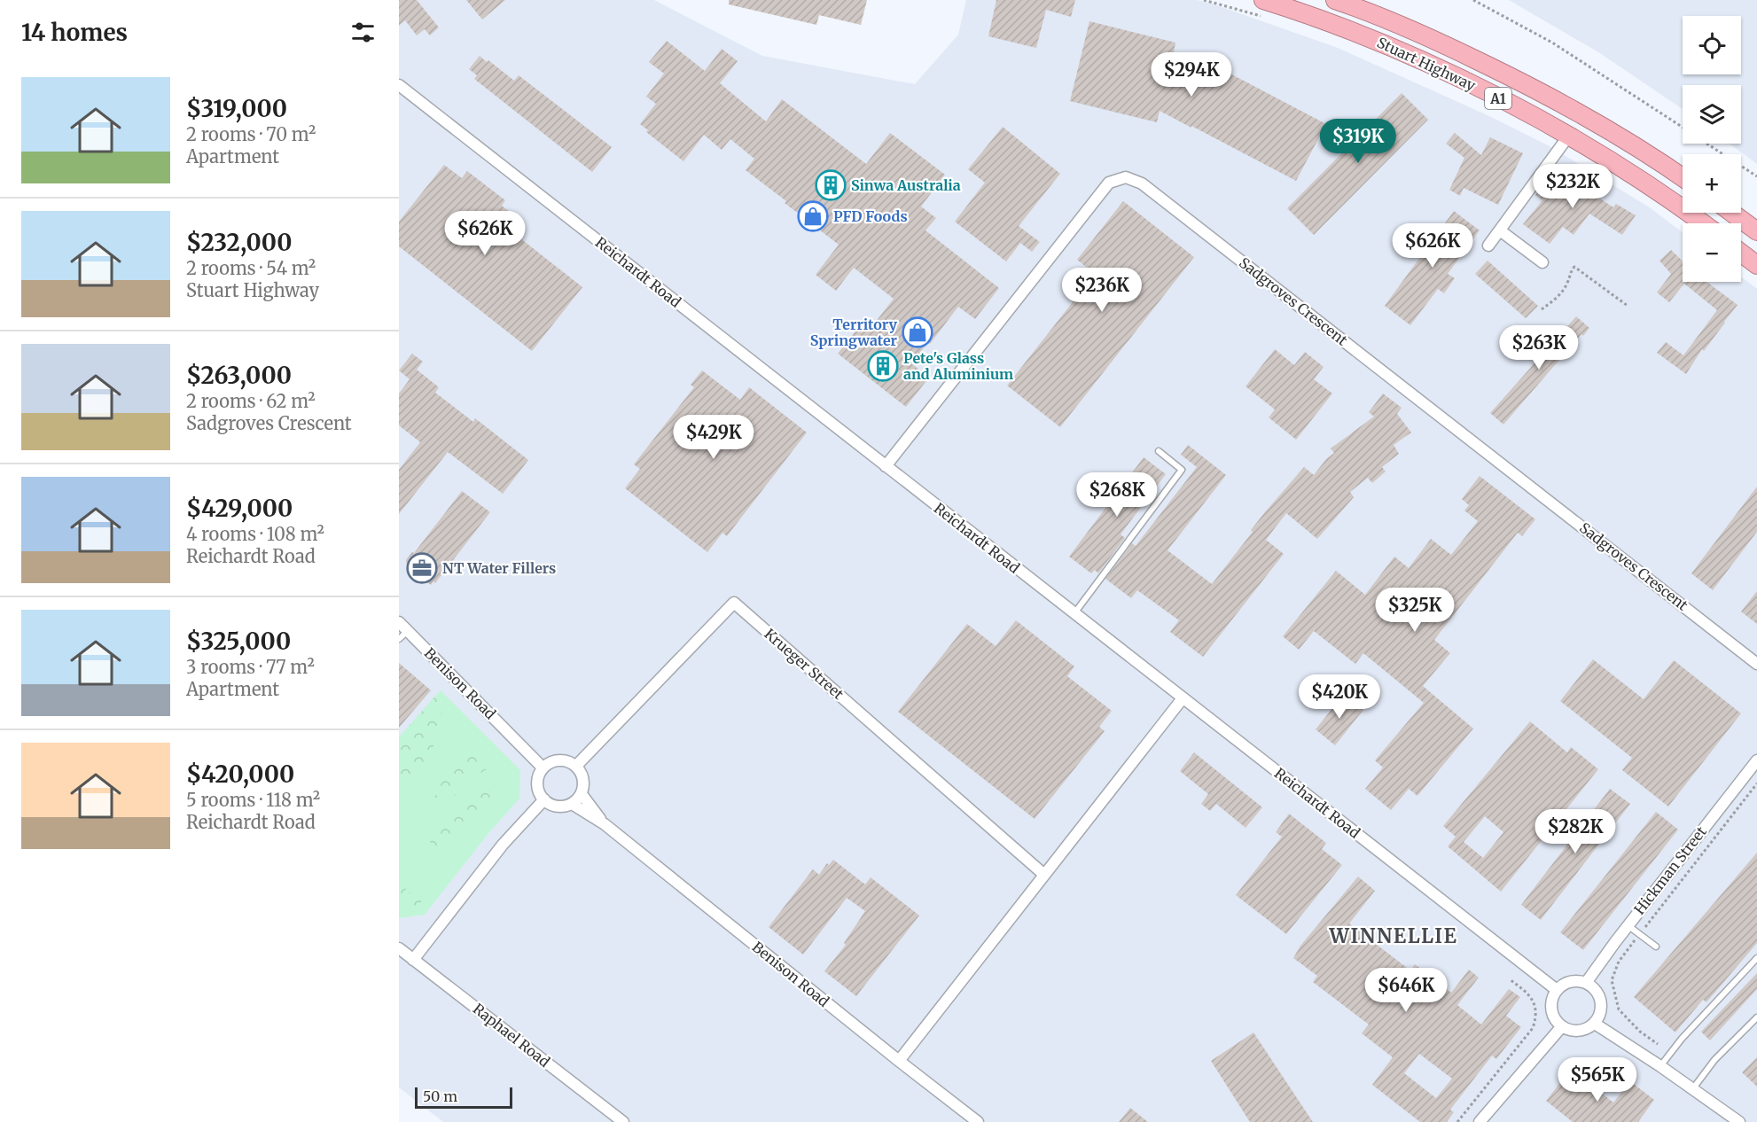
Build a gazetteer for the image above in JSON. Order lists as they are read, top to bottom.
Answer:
{
  "streets": {
    "highway": ["Stuart Highway", "A1"],
    "street": [
      "Reichardt Road",
      "Sadgroves Crescent",
      "Krueger Street",
      "Benison Road",
      "Hickman Street",
      "Raphael Road"
    ]
  },
  "crossings": [
    ["Reichardt Road", "Sadgroves Crescent"],
    ["Reichardt Road", "Hickman Street"],
    ["Krueger Street", "Benison Road"]
  ],
  "districts": ["WINNELLIE"],
  "places": {
    "building": ["Sinwa Australia", "Pete's Glass and Aluminium"],
    "shop": ["PFD Foods", "Territory Springwater"],
    "office": ["NT Water Fillers"]
  },
  "scale_bar": "50 m",
  "page": {
    "heading": "14 homes",
    "map_buttons": ["+", "−"],
    "price": [
      "$294K",
      "$319K",
      "$232K",
      "$626K",
      "$626K",
      "$236K",
      "$263K",
      "$429K",
      "$268K",
      "$325K",
      "$420K",
      "$282K",
      "$646K",
      "$565K"
    ],
    "list": [
      {
        "name": "$319,000",
        "note": "2 rooms · 70 m² · Apartment"
      },
      {
        "name": "$232,000",
        "note": "2 rooms · 54 m² · Stuart Highway"
      },
      {
        "name": "$263,000",
        "note": "2 rooms · 62 m² · Sadgroves Crescent"
      },
      {
        "name": "$429,000",
        "note": "4 rooms · 108 m² · Reichardt Road"
      },
      {
        "name": "$325,000",
        "note": "3 rooms · 77 m² · Apartment"
      },
      {
        "name": "$420,000",
        "note": "5 rooms · 118 m² · Reichardt Road"
      }
    ],
    "scale": "50 m"
  }
}
